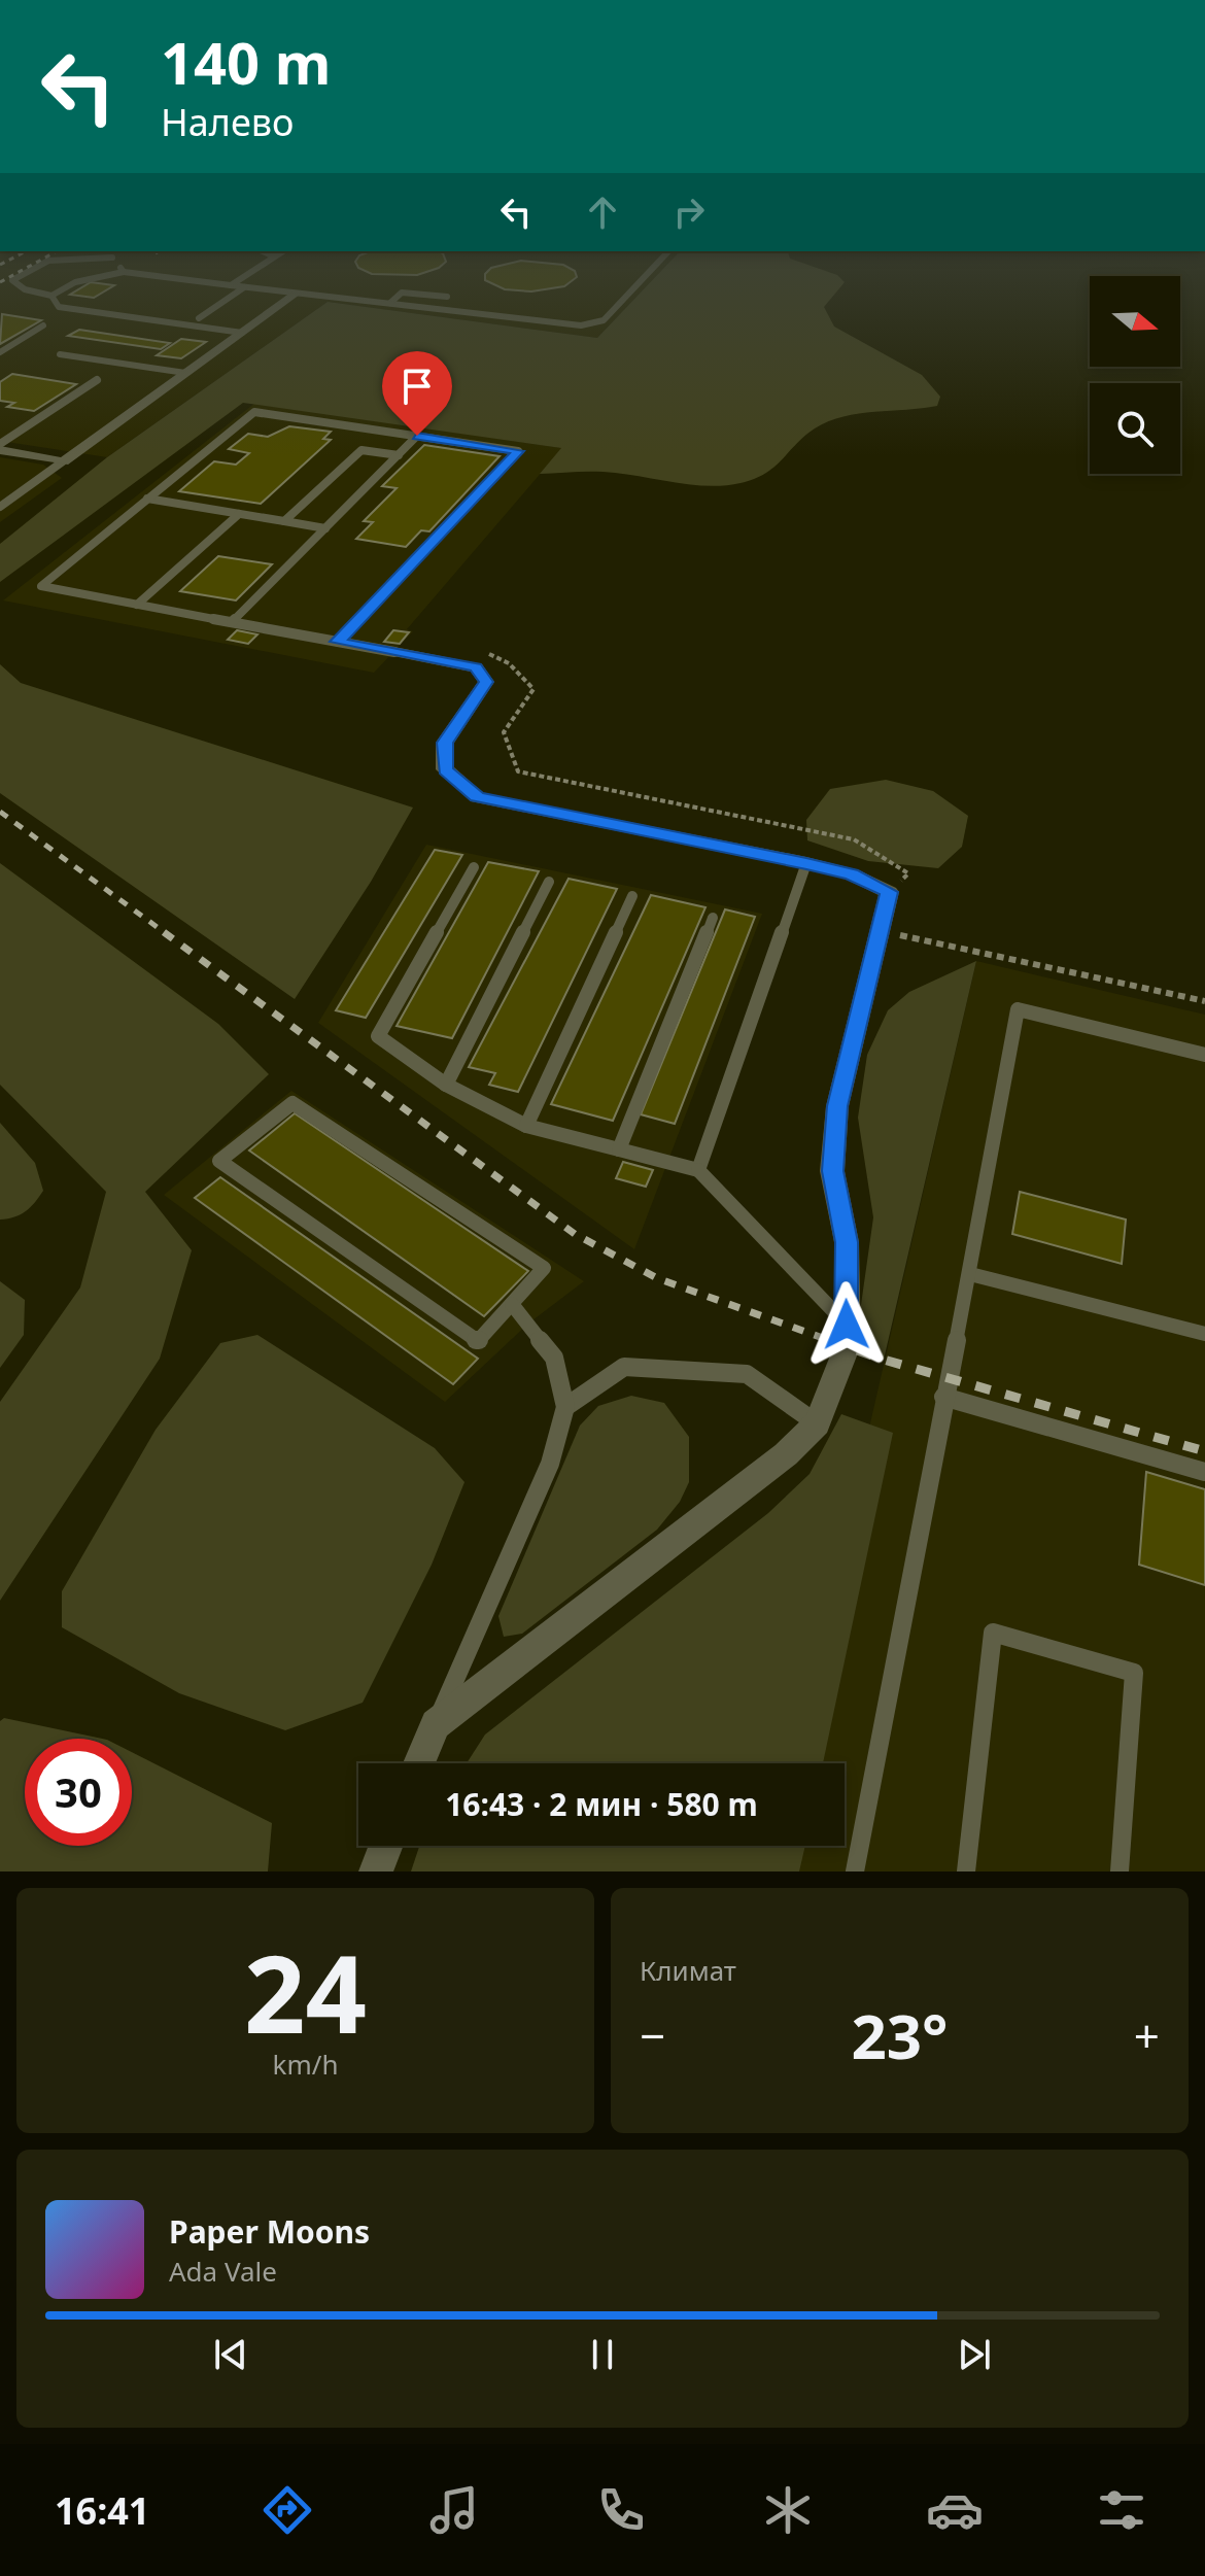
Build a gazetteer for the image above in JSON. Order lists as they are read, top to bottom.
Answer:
{
  "north": "right",
  "page": {
    "turn": ["140 m", "Налево"],
    "limit": "30",
    "trip": "16:43 · 2 мин · 580 m",
    "tile": [
      ["24", "km/h"],
      "Климат"
    ],
    "heat": ["−", "23°", "+"],
    "song": ["Paper Moons", "Ada Vale"],
    "tabs": "16:41"
  }
}
